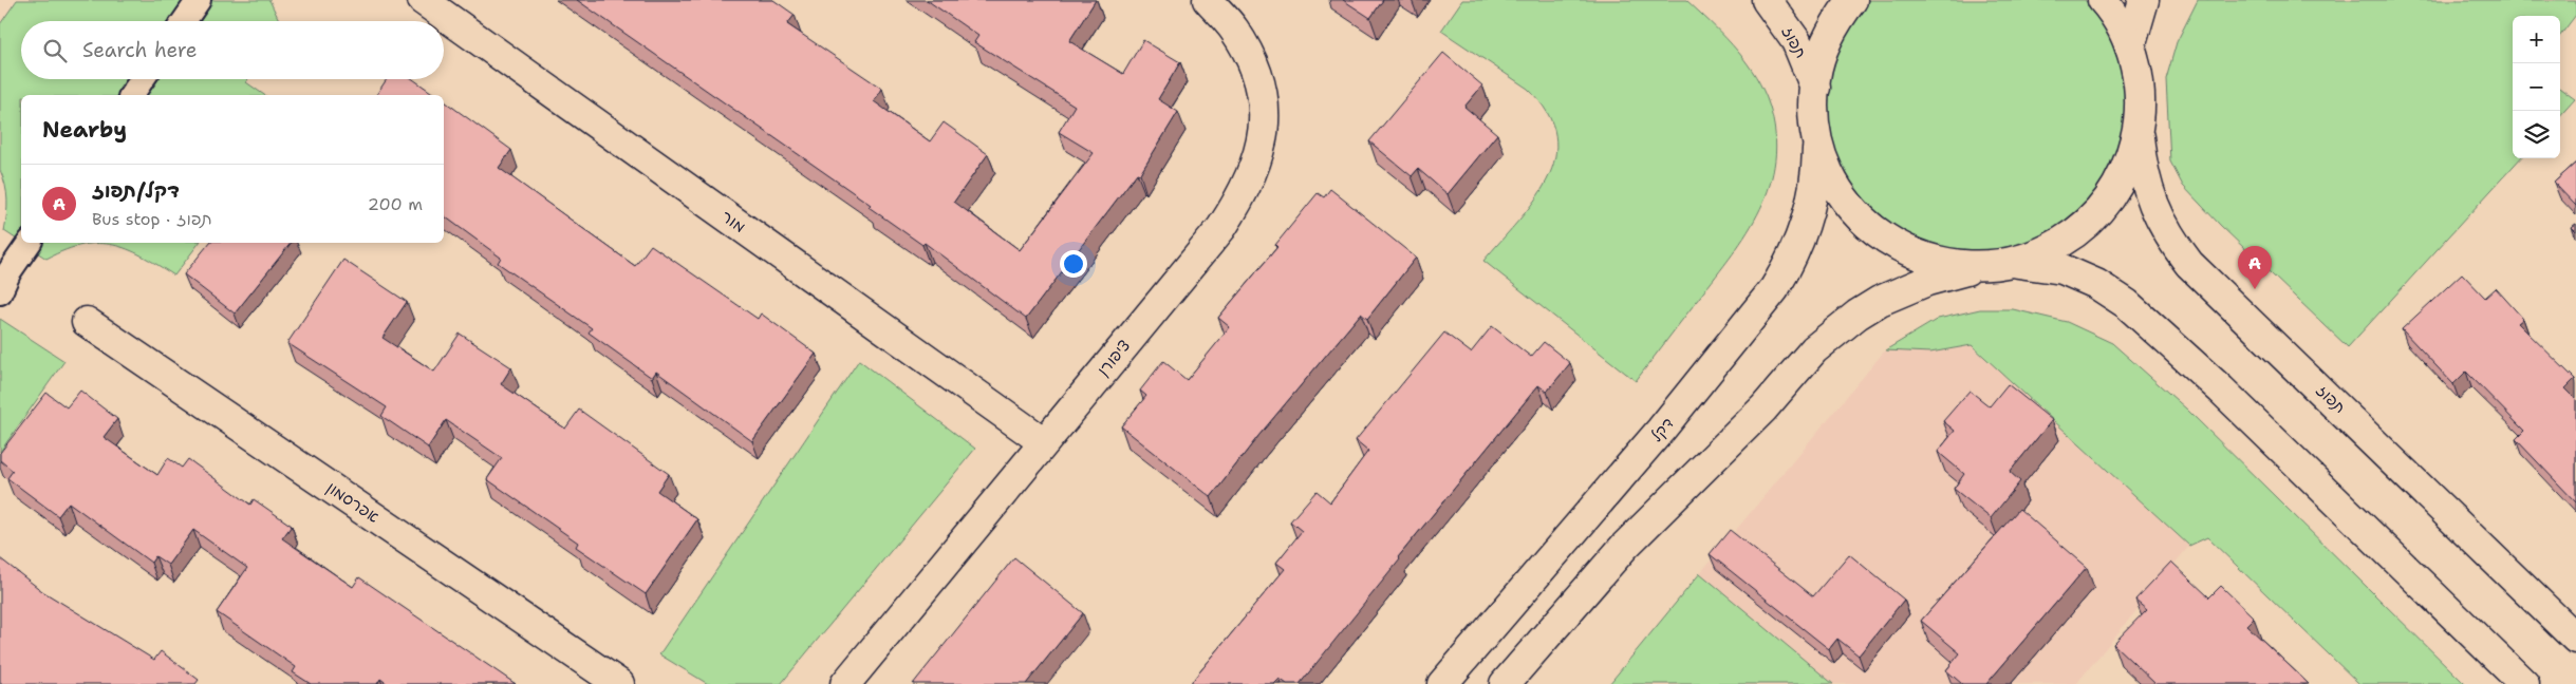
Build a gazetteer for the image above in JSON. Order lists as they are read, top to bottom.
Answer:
{
  "streets": {
    "street": [
      "תפוז",
      "מור",
      "ציפורן",
      "דקל",
      "אפרסמון"
    ]
  },
  "crossings": [
    ["מור", "ציפורן"]
  ],
  "page": {
    "map_buttons": ["+", "−"],
    "search": "Search here",
    "heading": "Nearby",
    "list": [
      {
        "mark": "A",
        "name": "דקל/תפוז",
        "note": "Bus stop · תפוז",
        "value": "200 m"
      }
    ],
    "pins": "A"
  }
}
